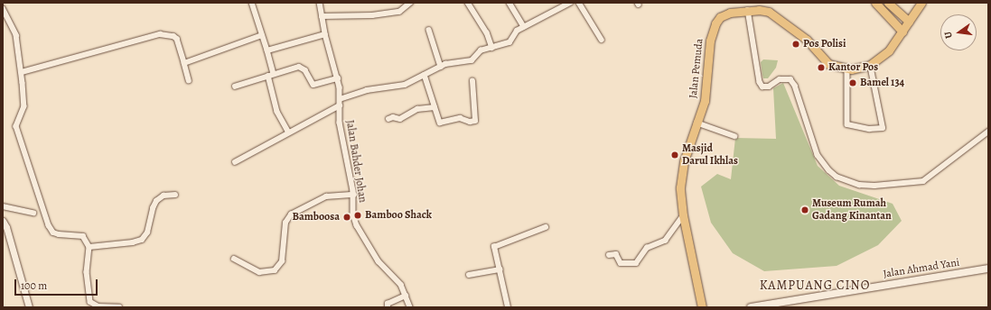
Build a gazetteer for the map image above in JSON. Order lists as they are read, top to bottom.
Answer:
{
  "streets": {
    "main road": ["Jalan Pemuda", "Jalan Ahmad Yani"],
    "street": ["Jalan Bahder Johan"]
  },
  "districts": ["KAMPUANG CINO"],
  "places": [
    "Pos Polisi",
    "Kantor Pos",
    "Bamel 134",
    "Masjid Darul Ikhlas",
    "Museum Rumah Gadang Kinantan",
    "Bamboo Shack",
    "Bamboosa"
  ],
  "scale_bar": "100 m",
  "north": "left"
}
